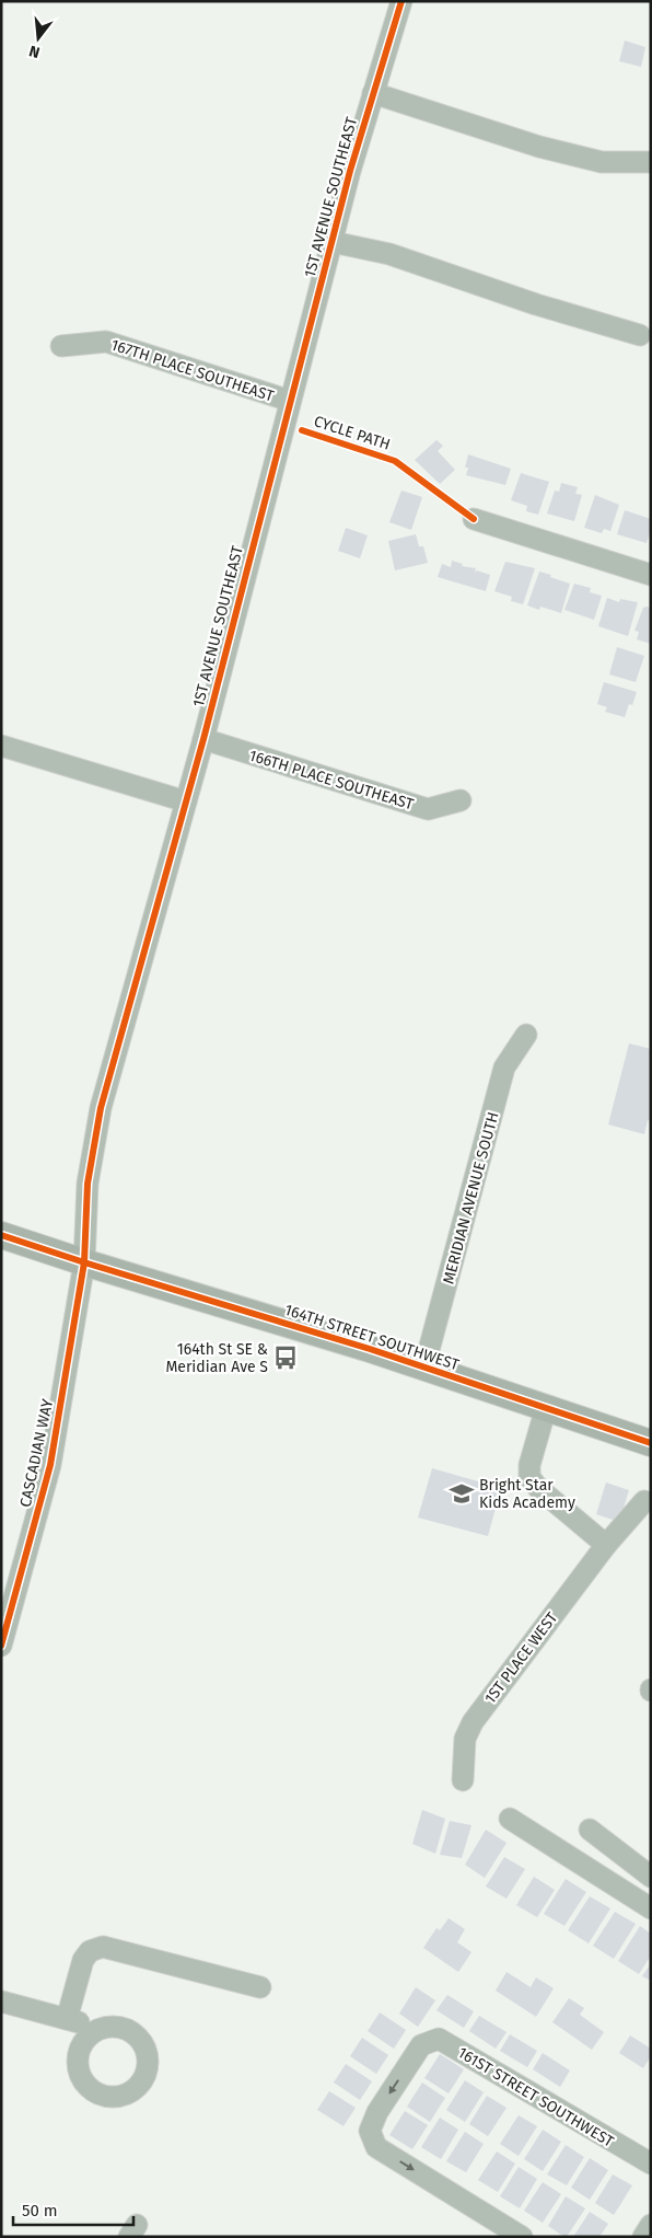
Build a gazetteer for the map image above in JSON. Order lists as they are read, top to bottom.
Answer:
{
  "streets": {
    "main road": ["164TH STREET SOUTHWEST"],
    "street": [
      "1ST AVENUE SOUTHEAST",
      "167TH PLACE SOUTHEAST",
      "166TH PLACE SOUTHEAST",
      "MERIDIAN AVENUE SOUTH",
      "CASCADIAN WAY",
      "1ST PLACE WEST",
      "161ST STREET SOUTHWEST"
    ],
    "cycle path": ["CYCLE PATH"]
  },
  "crossings": [
    ["1ST AVENUE SOUTHEAST", "167TH PLACE SOUTHEAST"],
    ["1ST AVENUE SOUTHEAST", "166TH PLACE SOUTHEAST"],
    ["1ST AVENUE SOUTHEAST", "164TH STREET SOUTHWEST"],
    ["1ST AVENUE SOUTHEAST", "CASCADIAN WAY"],
    ["MERIDIAN AVENUE SOUTH", "164TH STREET SOUTHWEST"],
    ["164TH STREET SOUTHWEST", "CASCADIAN WAY"]
  ],
  "places": {
    "bus stop": ["164th St SE & Meridian Ave S"],
    "school or university": ["Bright Star Kids Academy"]
  },
  "scale_bar": "50 m",
  "north": "bottom"
}
